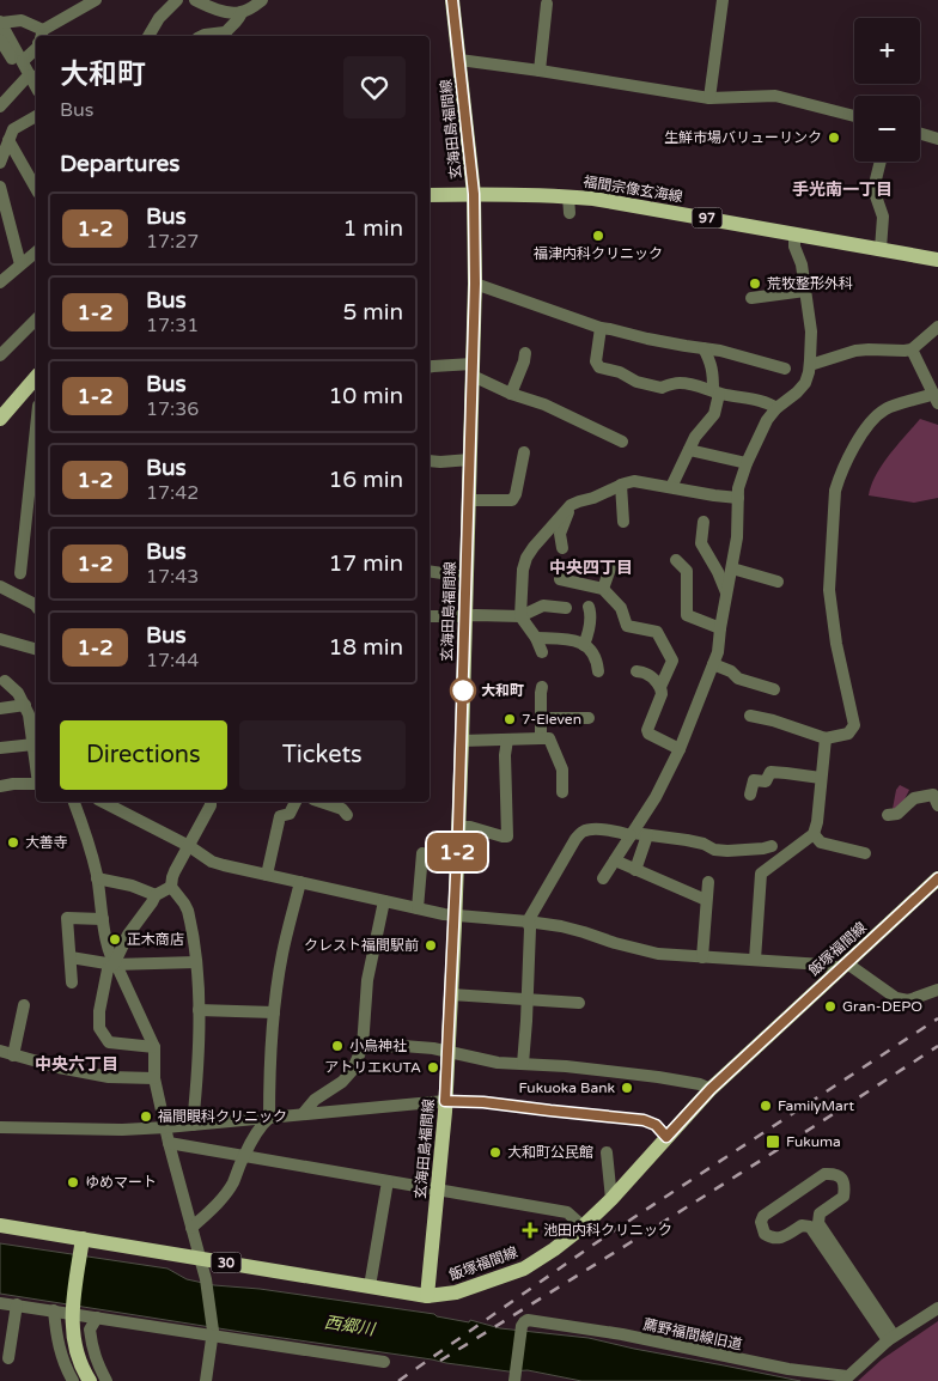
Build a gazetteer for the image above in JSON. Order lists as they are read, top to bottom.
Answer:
{
  "streets": {
    "main road": [
      "玄海田島福間線",
      "福間宗像玄海線",
      "97",
      "飯塚福間線",
      "30"
    ],
    "street": ["薦野福間線旧道"]
  },
  "crossings": [
    ["玄海田島福間線", "福間宗像玄海線"],
    ["玄海田島福間線", "飯塚福間線"]
  ],
  "districts": ["手光南一丁目", "中央四丁目", "中央六丁目"],
  "water": ["西郷川"],
  "places": {
    "other": [
      "生鮮市場バリューリンク",
      "福津内科クリニック",
      "荒牧整形外科",
      "大和町",
      "7-Eleven",
      "大善寺",
      "正木商店",
      "クレスト福間駅前",
      "Gran-DEPO",
      "小烏神社",
      "アトリエKUTA",
      "Fukuoka Bank",
      "FamilyMart",
      "福間眼科クリニック",
      "大和町公民館",
      "ゆめマート"
    ],
    "transit": ["Fukuma"],
    "health": ["池田内科クリニック"]
  },
  "lines": ["bus line 1-2"],
  "page": {
    "on_map": "1-2",
    "map_buttons": ["+", "−"],
    "heading": [
      ["大和町", "Bus"],
      "Departures"
    ],
    "list": [
      {
        "mark": "1-2",
        "name": "Bus",
        "note": "17:27",
        "value": "1 min"
      },
      {
        "mark": "1-2",
        "name": "Bus",
        "note": "17:31",
        "value": "5 min"
      },
      {
        "mark": "1-2",
        "name": "Bus",
        "note": "17:36",
        "value": "10 min"
      },
      {
        "mark": "1-2",
        "name": "Bus",
        "note": "17:42",
        "value": "16 min"
      },
      {
        "mark": "1-2",
        "name": "Bus",
        "note": "17:43",
        "value": "17 min"
      },
      {
        "mark": "1-2",
        "name": "Bus",
        "note": "17:44",
        "value": "18 min"
      }
    ],
    "buttons": ["Directions", "Tickets"]
  }
}
